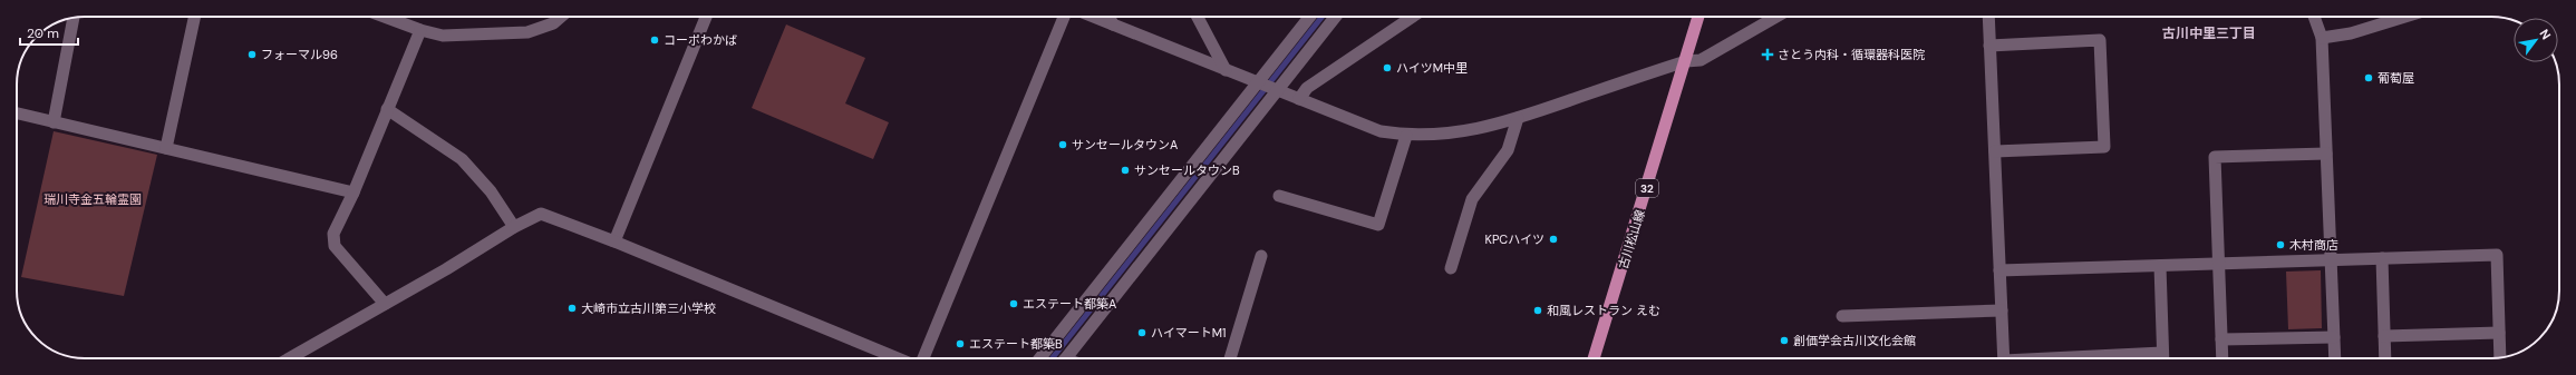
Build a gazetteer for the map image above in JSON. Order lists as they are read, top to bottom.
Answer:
{
  "streets": {
    "main road": ["32", "古川松山線"]
  },
  "districts": ["古川中里三丁目"],
  "parks": ["瑞川寺金五輪霊園"],
  "places": {
    "other": [
      "コーポわかば",
      "フォーマル96",
      "ハイツM中里",
      "葡萄屋",
      "サンセールタウンA",
      "サンセールタウンB",
      "KPCハイツ",
      "木村商店",
      "エステート都築A",
      "大崎市立古川第三小学校",
      "和風レストラン えむ",
      "ハイマートM1",
      "創価学会古川文化会館",
      "エステート都築B"
    ],
    "health": ["さとう内科・循環器科医院"]
  },
  "scale_bar": "20 m",
  "north": "top right"
}
